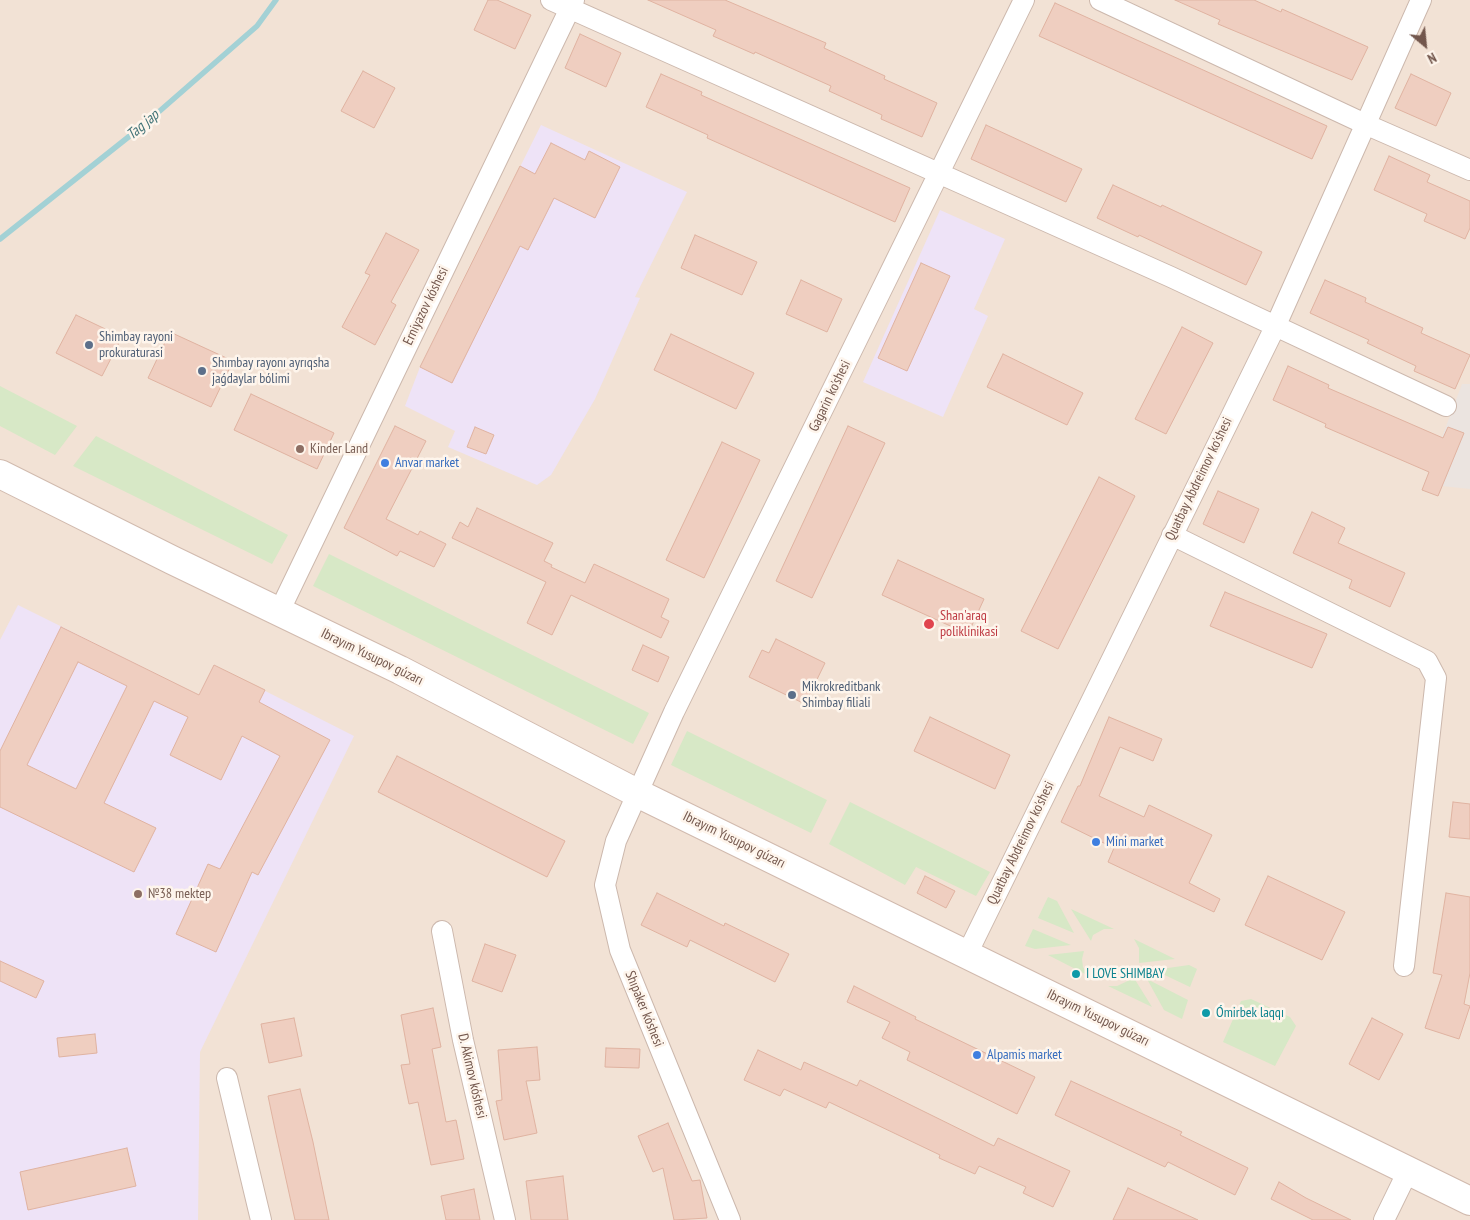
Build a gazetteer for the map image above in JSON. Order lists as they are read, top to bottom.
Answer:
{
  "streets": {
    "main road": ["Ibrayım Yusupov gúzarı"],
    "street": [
      "Erniyazov kóshesi",
      "Gagarin ko'shesi",
      "Quatbay Abdreimov ko'shesi",
      "Shıpaker kóshesi",
      "D. Akimov kóshesi"
    ]
  },
  "crossings": [
    ["Erniyazov kóshesi", "Ibrayım Yusupov gúzarı"],
    ["Gagarin ko'shesi", "Ibrayım Yusupov gúzarı"],
    ["Gagarin ko'shesi", "Shıpaker kóshesi"],
    ["Quatbay Abdreimov ko'shesi", "Ibrayım Yusupov gúzarı"],
    ["Ibrayım Yusupov gúzarı", "Shıpaker kóshesi"]
  ],
  "water": ["Tag jap"],
  "places": [
    "Shimbay rayoni prokuraturasi",
    "Shımbay rayonı ayrıqsha jaǵdaylar bólimi",
    "Kinder Land",
    "Anvar market",
    "Shan'araq poliklinikasi",
    "Mikrokreditbank Shimbay filiali",
    "Mini market",
    "№38 mektep",
    "I LOVE SHIMBAY",
    "Ómirbek laqqı",
    "Alpamis market"
  ],
  "north": "bottom right"
}
